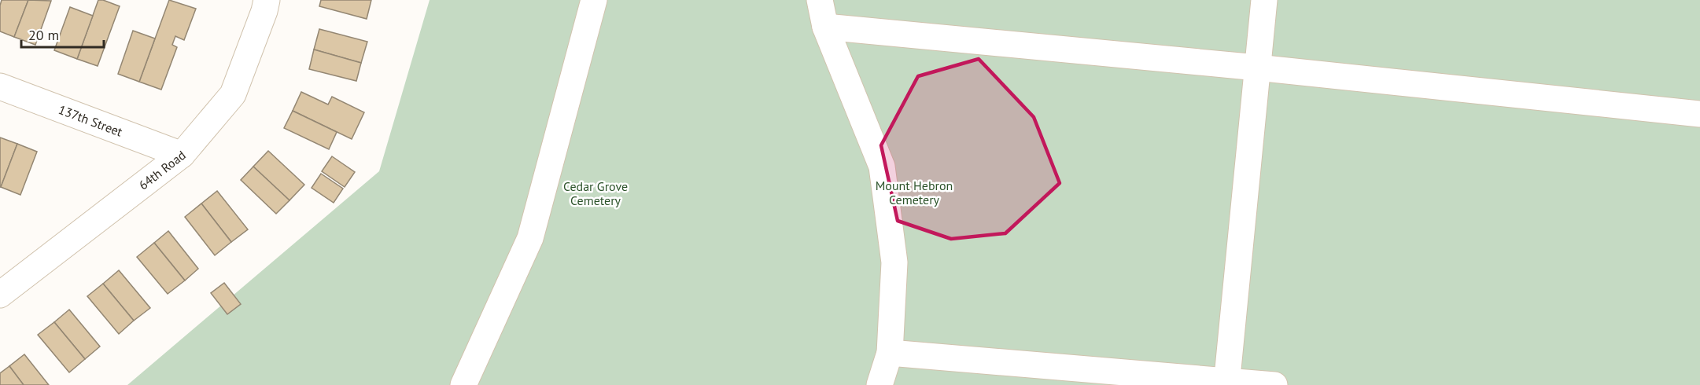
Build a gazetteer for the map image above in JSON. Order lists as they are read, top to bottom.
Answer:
{
  "streets": {
    "street": ["137th Street", "64th Road"]
  },
  "crossings": [
    ["137th Street", "64th Road"]
  ],
  "parks": ["Mount Hebron Cemetery", "Cedar Grove Cemetery"],
  "scale_bar": "20 m"
}
